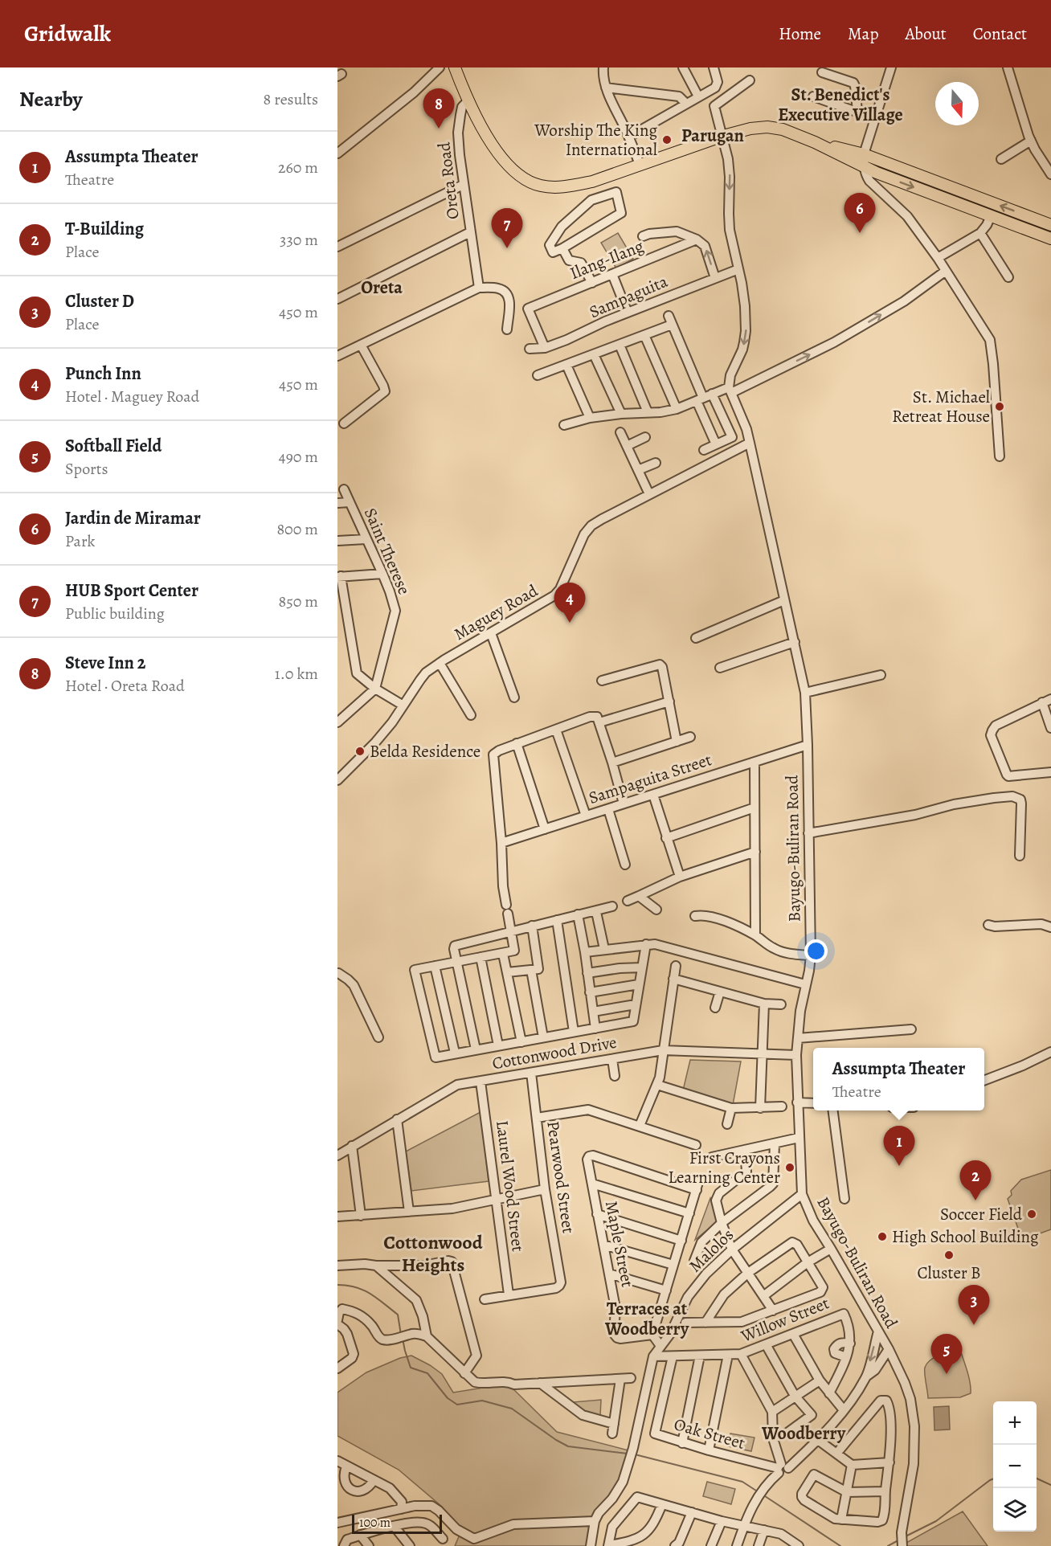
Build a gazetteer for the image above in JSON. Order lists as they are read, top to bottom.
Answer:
{
  "streets": {
    "street": [
      "Oreta Road",
      "Ilang-Ilang",
      "Sampaguita",
      "Saint Therese",
      "Maguey Road",
      "Sampaguita Street",
      "Bayugo-Buliran Road",
      "Cottonwood Drive",
      "Pearwood Street",
      "Laurel Wood Street",
      "Maple Street",
      "Malolos",
      "Willow Street",
      "Oak Street"
    ]
  },
  "crossings": [
    ["Ilang-Ilang", "Sampaguita"],
    ["Maguey Road", "Bayugo-Buliran Road"],
    ["Sampaguita Street", "Bayugo-Buliran Road"],
    ["Bayugo-Buliran Road", "Cottonwood Drive"],
    ["Bayugo-Buliran Road", "Malolos"],
    ["Cottonwood Drive", "Pearwood Street"],
    ["Cottonwood Drive", "Laurel Wood Street"],
    ["Pearwood Street", "Laurel Wood Street"],
    ["Malolos", "Willow Street"],
    ["Willow Street", "Oak Street"]
  ],
  "districts": [
    "St. Benedict's Executive Village",
    "Parugan",
    "Oreta",
    "Cottonwood Heights",
    "Terraces at Woodberry",
    "Woodberry"
  ],
  "places": [
    "Worship The King International",
    "St. Michael Retreat House",
    "Belda Residence",
    "First Crayons Learning Center",
    "Soccer Field",
    "High School Building",
    "Cluster B"
  ],
  "scale_bar": "100 m",
  "north": "bottom",
  "page": {
    "header": "Gridwalk",
    "nav": [
      "Home",
      "Map",
      "About",
      "Contact"
    ],
    "heading": ["Nearby", "8 results"],
    "pins": [
      "8",
      "6",
      "7",
      "4",
      "1",
      "2",
      "3",
      "5"
    ],
    "list": [
      {
        "mark": "1",
        "name": "Assumpta Theater",
        "note": "Theatre",
        "value": "260 m"
      },
      {
        "mark": "2",
        "name": "T-Building",
        "note": "Place",
        "value": "330 m"
      },
      {
        "mark": "3",
        "name": "Cluster D",
        "note": "Place",
        "value": "450 m"
      },
      {
        "mark": "4",
        "name": "Punch Inn",
        "note": "Hotel · Maguey Road",
        "value": "450 m"
      },
      {
        "mark": "5",
        "name": "Softball Field",
        "note": "Sports",
        "value": "490 m"
      },
      {
        "mark": "6",
        "name": "Jardin de Miramar",
        "note": "Park",
        "value": "800 m"
      },
      {
        "mark": "7",
        "name": "HUB Sport Center",
        "note": "Public building",
        "value": "850 m"
      },
      {
        "mark": "8",
        "name": "Steve Inn 2",
        "note": "Hotel · Oreta Road",
        "value": "1.0 km"
      }
    ],
    "popup": ["Assumpta Theater", "Theatre"],
    "map_buttons": ["+", "−"],
    "scale": "100 m"
  }
}
